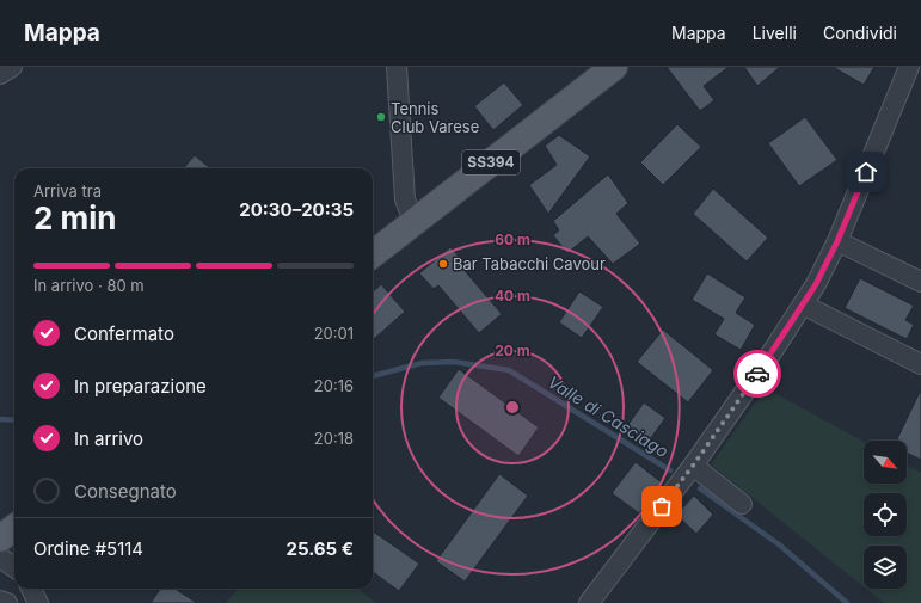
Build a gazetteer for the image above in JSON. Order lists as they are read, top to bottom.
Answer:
{
  "streets": {
    "main road": ["SS394"]
  },
  "water": ["Valle di Casciago"],
  "places": ["Tennis Club Varese", "Bar Tabacchi Cavour"],
  "north": "bottom right",
  "page": {
    "header": "Mappa",
    "nav": ["Mappa", "Livelli", "Condividi"],
    "heading": ["2 min", "Arriva tra", "20:30–20:35"],
    "panel": ["Ordine #5114", "25.65 €"],
    "bar": "In arrivo · 80 m",
    "list": [
      ["Confermato", "20:01"],
      ["In preparazione", "20:16"],
      ["In arrivo", "20:18"],
      "Consegnato"
    ]
  },
  "rings": ["60 m", "40 m", "20 m"]
}
